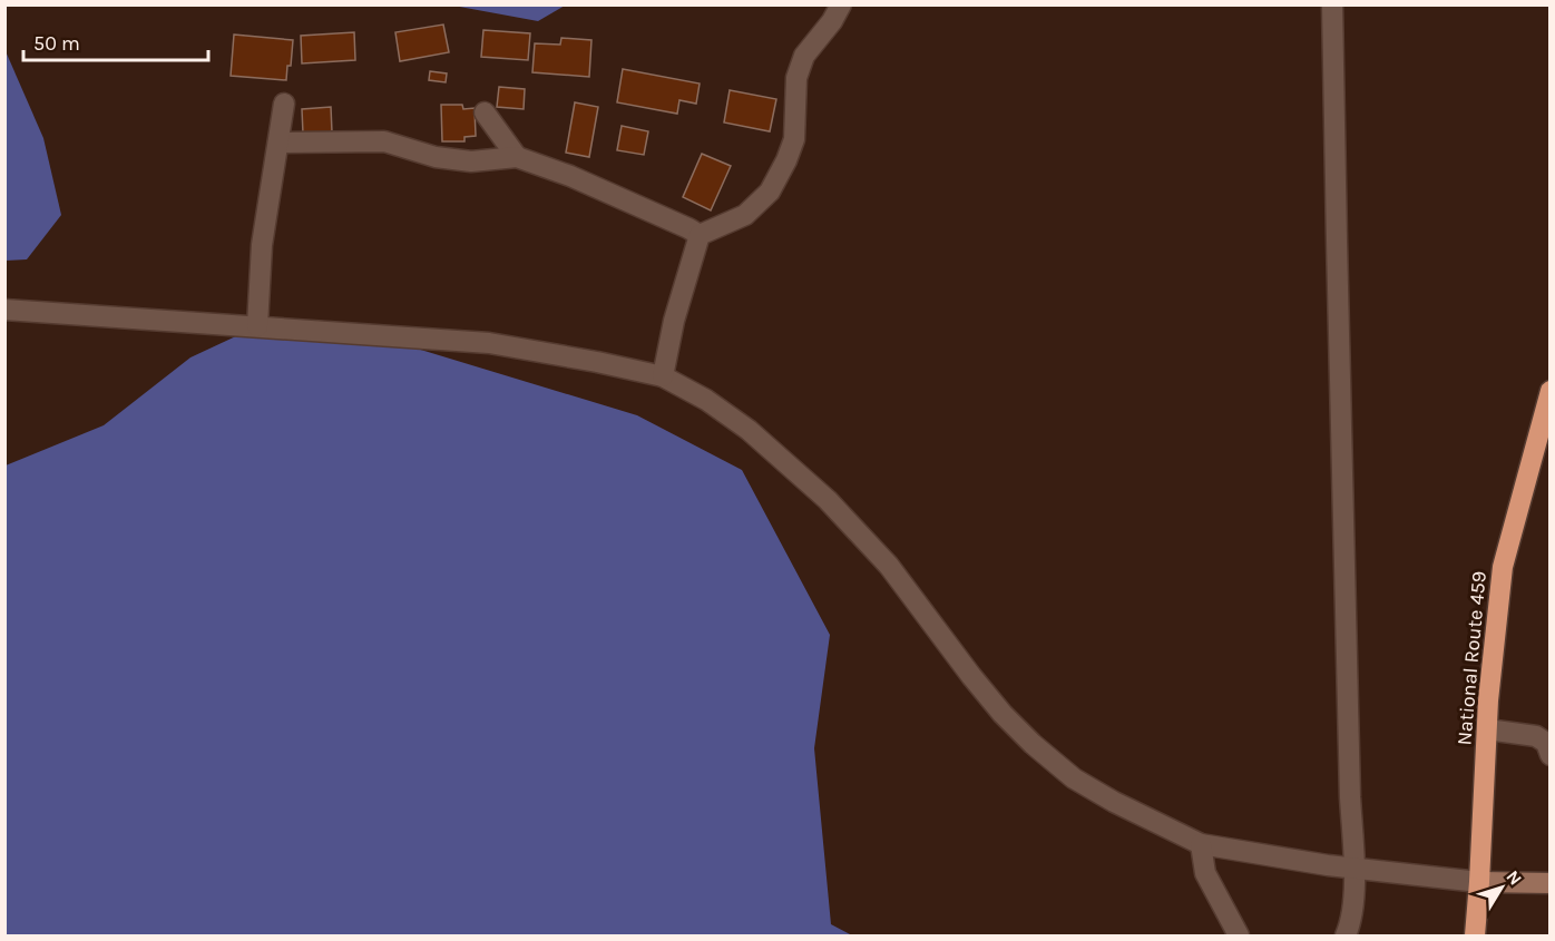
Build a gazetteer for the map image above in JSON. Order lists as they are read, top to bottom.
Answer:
{
  "streets": {
    "highway": ["National Route 459"]
  },
  "scale_bar": "50 m",
  "north": "top right"
}
